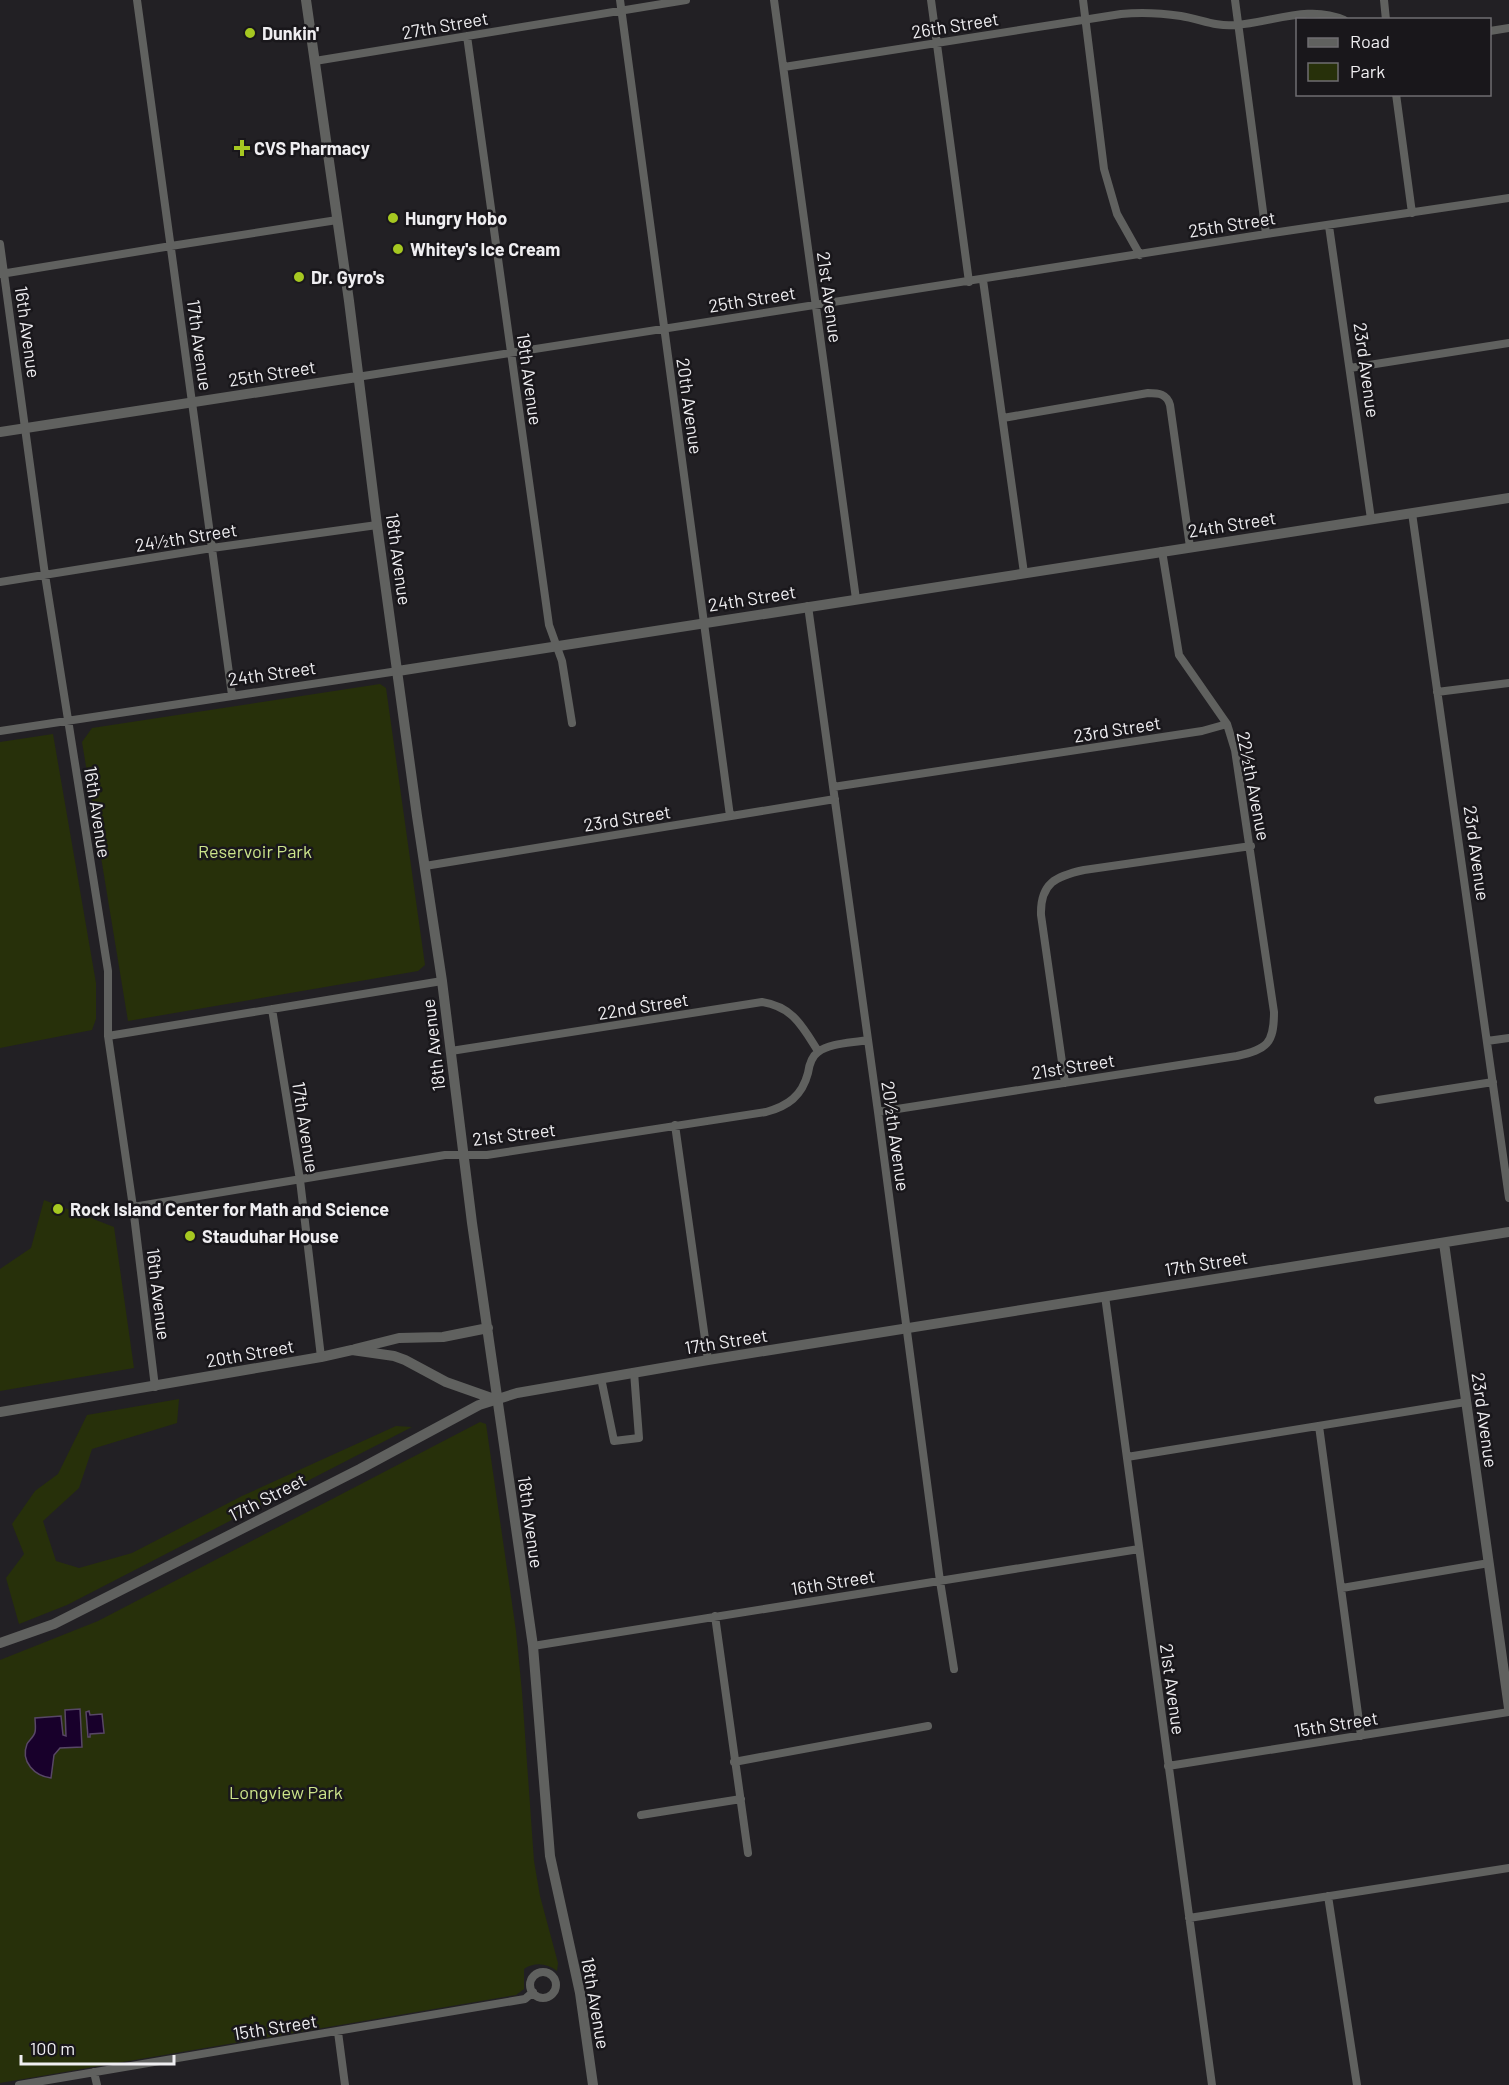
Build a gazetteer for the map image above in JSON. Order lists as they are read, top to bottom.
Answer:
{
  "streets": {
    "street": [
      "27th Street",
      "26th Street",
      "25th Street",
      "21st Avenue",
      "16th Avenue",
      "17th Avenue",
      "23rd Avenue",
      "19th Avenue",
      "20th Avenue",
      "24th Street",
      "24½th Street",
      "18th Avenue",
      "23rd Street",
      "22½th Avenue",
      "22nd Street",
      "21st Street",
      "20½th Avenue",
      "17th Street",
      "20th Street",
      "16th Street",
      "15th Street"
    ]
  },
  "crossings": [
    ["27th Street", "19th Avenue"],
    ["27th Street", "20th Avenue"],
    ["27th Street", "18th Avenue"],
    ["26th Street", "21st Avenue"],
    ["25th Street", "21st Avenue"],
    ["25th Street", "16th Avenue"],
    ["25th Street", "17th Avenue"],
    ["25th Street", "23rd Avenue"],
    ["25th Street", "19th Avenue"],
    ["25th Street", "20th Avenue"],
    ["25th Street", "18th Avenue"],
    ["21st Avenue", "24th Street"],
    ["21st Avenue", "17th Street"],
    ["21st Avenue", "16th Street"],
    ["21st Avenue", "15th Street"],
    ["16th Avenue", "24th Street"],
    ["16th Avenue", "24½th Street"],
    ["16th Avenue", "21st Street"],
    ["16th Avenue", "20th Street"],
    ["17th Avenue", "24th Street"],
    ["17th Avenue", "24½th Street"],
    ["17th Avenue", "21st Street"],
    ["17th Avenue", "20th Street"],
    ["23rd Avenue", "24th Street"],
    ["23rd Avenue", "17th Street"],
    ["23rd Avenue", "15th Street"],
    ["19th Avenue", "24th Street"],
    ["20th Avenue", "24th Street"],
    ["20th Avenue", "23rd Street"],
    ["24th Street", "18th Avenue"],
    ["24th Street", "22½th Avenue"],
    ["24th Street", "20½th Avenue"],
    ["24½th Street", "18th Avenue"],
    ["18th Avenue", "23rd Street"],
    ["18th Avenue", "22nd Street"],
    ["18th Avenue", "21st Street"],
    ["18th Avenue", "17th Street"],
    ["18th Avenue", "20th Street"],
    ["18th Avenue", "16th Street"],
    ["23rd Street", "22½th Avenue"],
    ["23rd Street", "20½th Avenue"],
    ["22½th Avenue", "21st Street"],
    ["22nd Street", "21st Street"],
    ["21st Street", "20½th Avenue"],
    ["20½th Avenue", "17th Street"],
    ["20½th Avenue", "16th Street"],
    ["17th Street", "20th Street"]
  ],
  "parks": ["Reservoir Park", "Longview Park"],
  "places": {
    "other": [
      "Dunkin'",
      "Hungry Hobo",
      "Whitey's Ice Cream",
      "Dr. Gyro's",
      "Rock Island Center for Math and Science",
      "Stauduhar House"
    ],
    "health": ["CVS Pharmacy"]
  },
  "legend": ["Road", "Park"],
  "scale_bar": "100 m"
}
